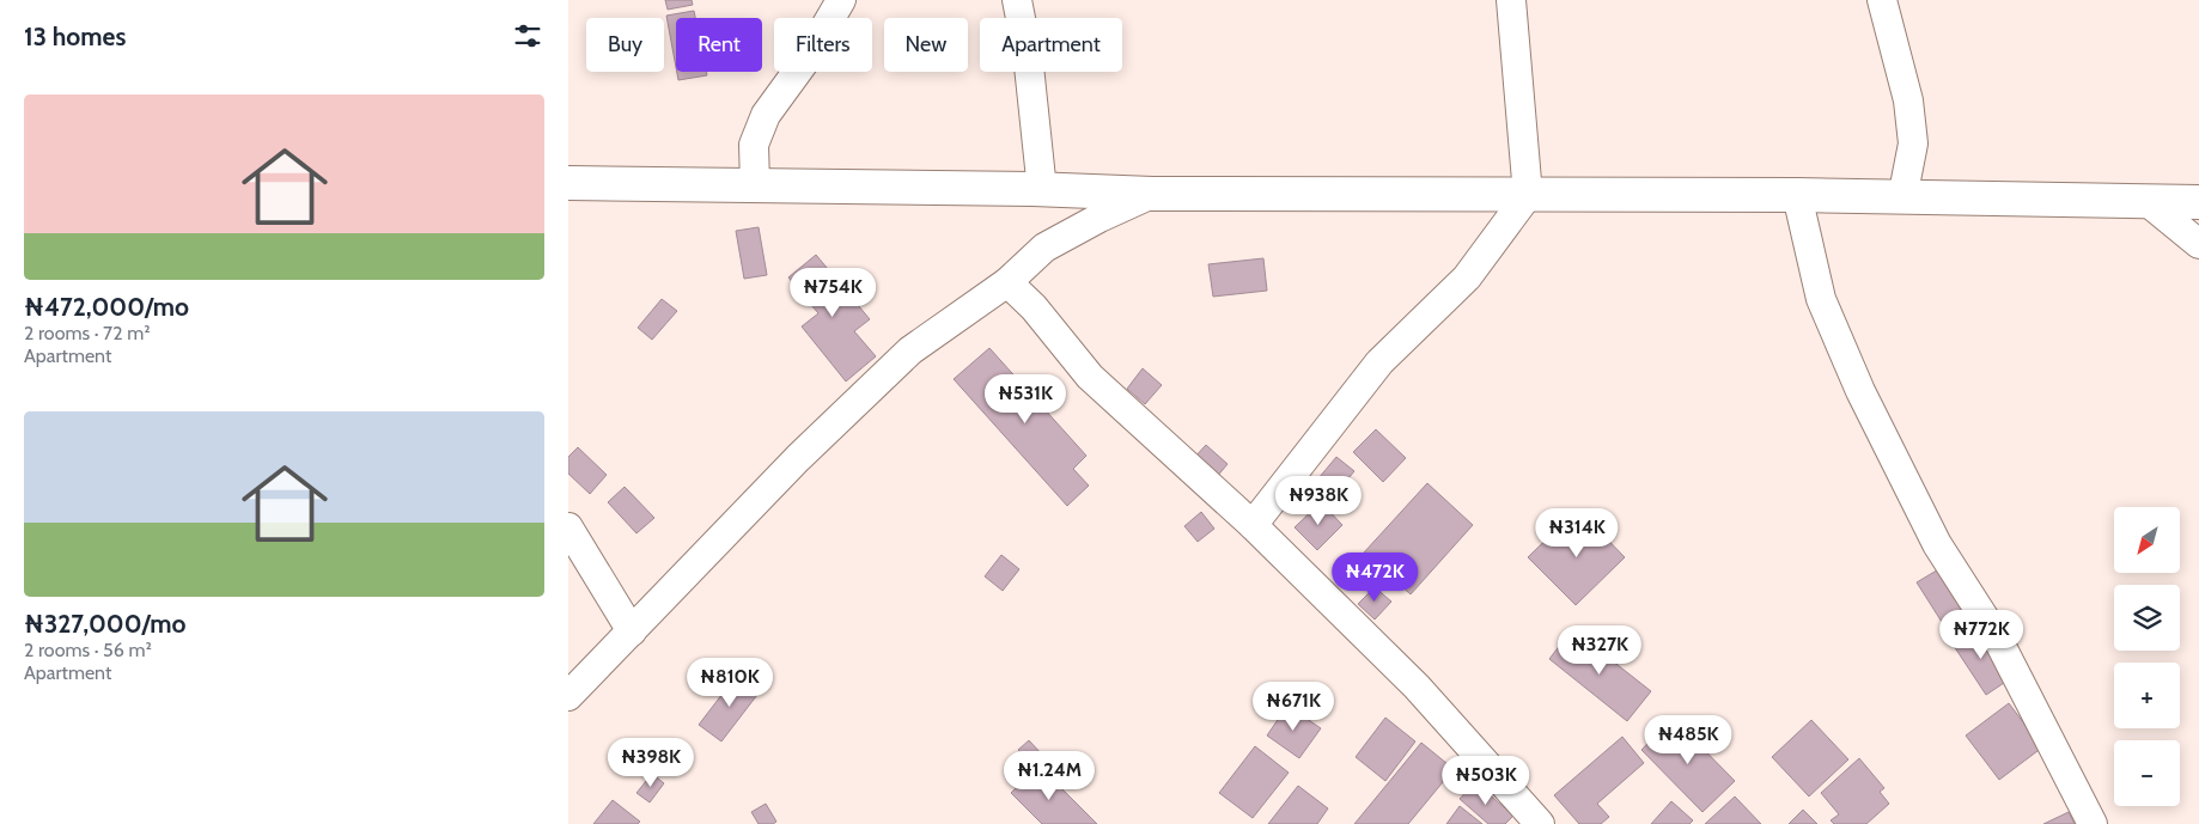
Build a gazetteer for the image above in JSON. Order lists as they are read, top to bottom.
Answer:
{
  "north": "bottom left",
  "page": {
    "heading": "13 homes",
    "chip": [
      "Buy",
      "Rent",
      "Filters",
      "New",
      "Apartment"
    ],
    "list": [
      {
        "name": "₦472,000/mo",
        "note": "2 rooms · 72 m² · Apartment"
      },
      {
        "name": "₦327,000/mo",
        "note": "2 rooms · 56 m² · Apartment"
      }
    ],
    "price": [
      "₦754K",
      "₦531K",
      "₦938K",
      "₦314K",
      "₦472K",
      "₦772K",
      "₦327K",
      "₦810K",
      "₦671K",
      "₦485K",
      "₦398K",
      "₦1.24M",
      "₦503K"
    ],
    "map_buttons": ["+", "−"]
  }
}
